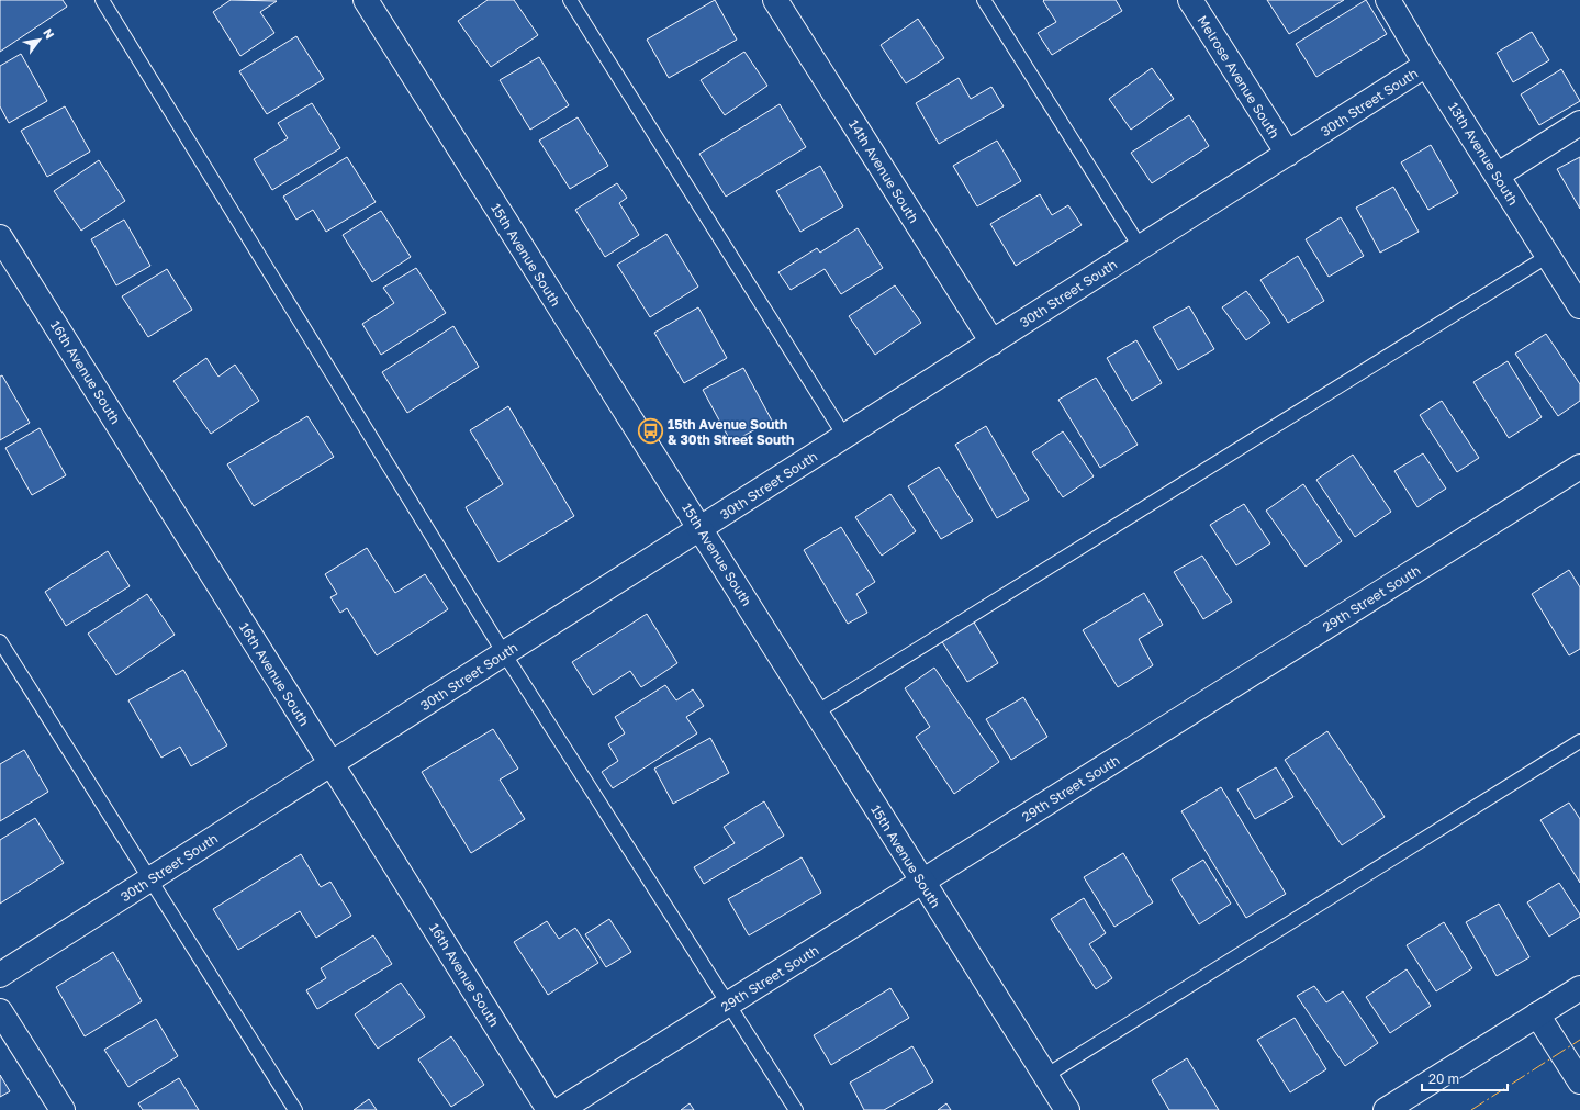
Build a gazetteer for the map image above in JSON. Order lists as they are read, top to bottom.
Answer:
{
  "streets": {
    "street": [
      "Melrose Avenue South",
      "30th Street South",
      "13th Avenue South",
      "14th Avenue South",
      "15th Avenue South",
      "16th Avenue South",
      "29th Street South"
    ]
  },
  "crossings": [
    ["Melrose Avenue South", "30th Street South"],
    ["30th Street South", "13th Avenue South"],
    ["30th Street South", "14th Avenue South"],
    ["30th Street South", "15th Avenue South"],
    ["30th Street South", "16th Avenue South"],
    ["15th Avenue South", "29th Street South"]
  ],
  "places": {
    "bus stop": ["15th Avenue South & 30th Street South"]
  },
  "scale_bar": "20 m",
  "north": "top right"
}
